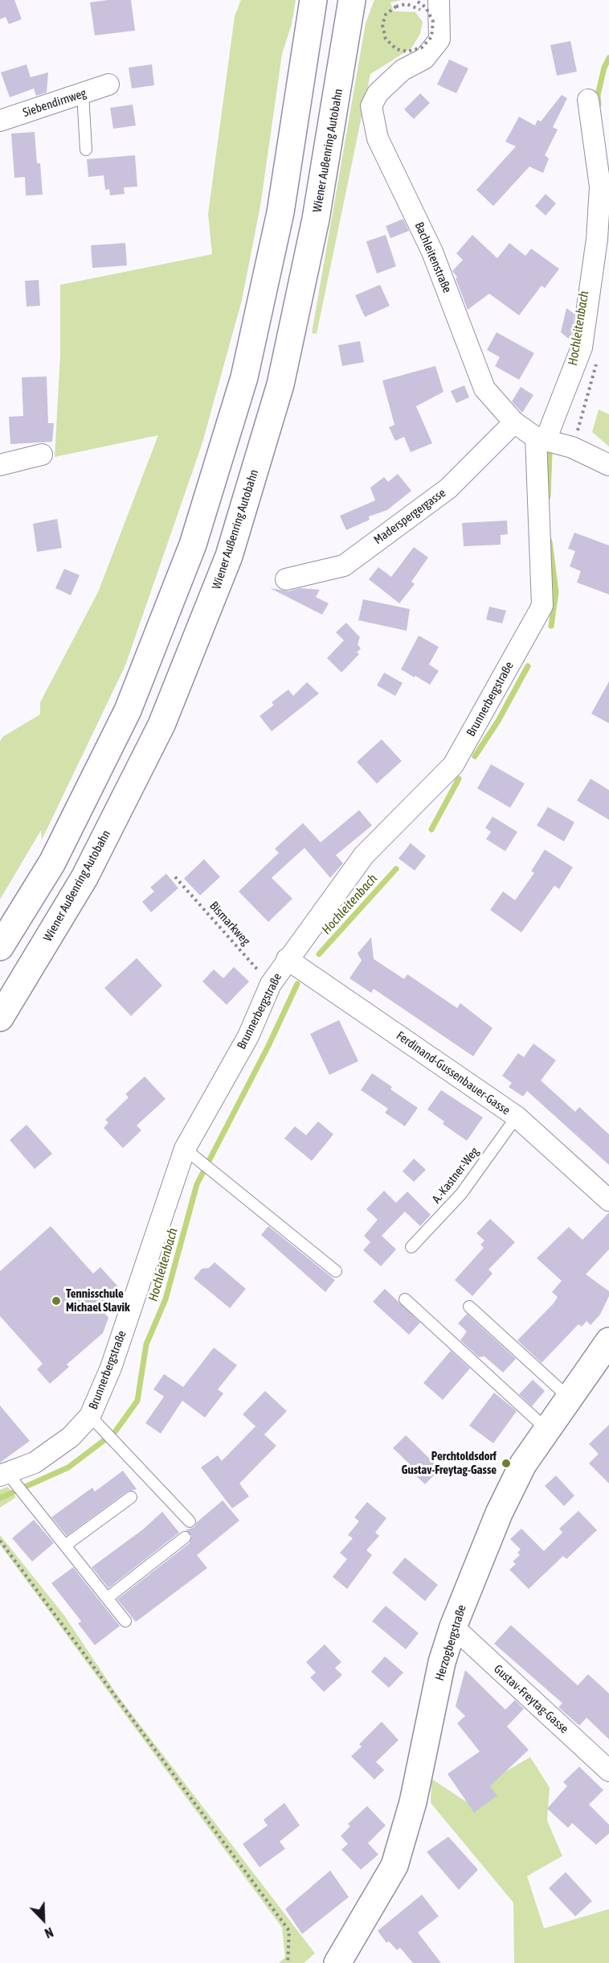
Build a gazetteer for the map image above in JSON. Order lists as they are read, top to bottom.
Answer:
{
  "streets": {
    "main road": ["Wiener Außenring Autobahn", "Herzogbergstraße"],
    "street": [
      "Siebendirnweg",
      "Bachleitenstraße",
      "Maderspergergasse",
      "Brunnerbergstraße",
      "Ferdinand-Gussenbauer-Gasse",
      "Gustav-Freytag-Gasse"
    ],
    "lane": ["A.-Kastner-Weg"],
    "path": ["Bismarkweg"]
  },
  "crossings": [
    ["Bachleitenstraße", "Maderspergergasse"],
    ["Bachleitenstraße", "Brunnerbergstraße"],
    ["Brunnerbergstraße", "Bismarkweg"],
    ["Brunnerbergstraße", "Ferdinand-Gussenbauer-Gasse"],
    ["Ferdinand-Gussenbauer-Gasse", "A.-Kastner-Weg"],
    ["Herzogbergstraße", "Gustav-Freytag-Gasse"]
  ],
  "water": ["Hochleitenbach"],
  "places": ["Tennisschule Michael Slavik", "Perchtoldsdorf Gustav-Freytag-Gasse"],
  "north": "bottom right"
}
